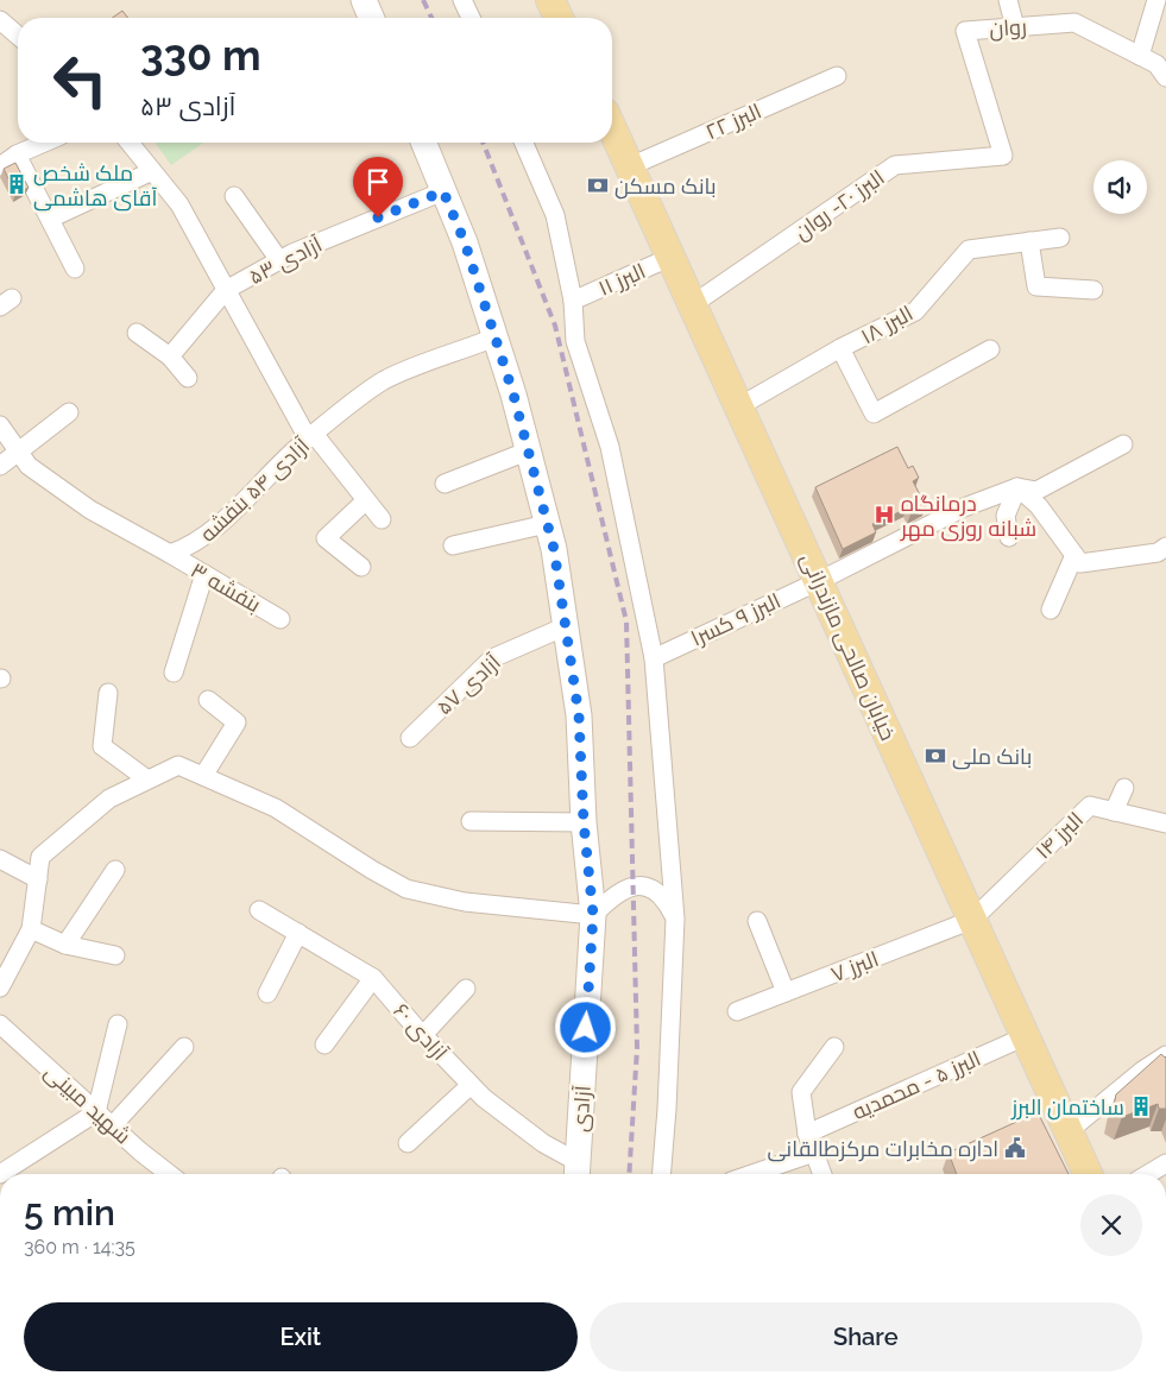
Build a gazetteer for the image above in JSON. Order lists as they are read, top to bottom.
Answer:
{
  "streets": {
    "main road": ["خیابان صالحی مازندرانی", "آزادی"],
    "street": [
      "روان",
      "البرز ۲۲",
      "البرز ۲۰- روان",
      "آزادی ۵۳",
      "البرز ۱۱",
      "البرز ۱۸",
      "آزادی ۵۴ بنفشه",
      "بنفشه ۳",
      "البرز ۹ کسرا",
      "آزادی ۵۷",
      "البرز ۱۴",
      "البرز ۷",
      "آزادی ۶۰",
      "البرز ۵ - محمدیه",
      "شهید مبینی"
    ]
  },
  "crossings": [
    ["روان", "البرز ۲۰- روان"],
    ["البرز ۲۲", "خیابان صالحی مازندرانی"],
    ["البرز ۲۰- روان", "خیابان صالحی مازندرانی"],
    ["آزادی ۵۳", "آزادی"],
    ["البرز ۱۱", "خیابان صالحی مازندرانی"],
    ["البرز ۱۸", "خیابان صالحی مازندرانی"],
    ["آزادی ۵۴ بنفشه", "بنفشه ۳"],
    ["آزادی ۵۴ بنفشه", "آزادی"],
    ["البرز ۹ کسرا", "خیابان صالحی مازندرانی"],
    ["خیابان صالحی مازندرانی", "البرز ۱۴"],
    ["خیابان صالحی مازندرانی", "البرز ۷"],
    ["خیابان صالحی مازندرانی", "البرز ۵ - محمدیه"],
    ["آزادی ۵۷", "آزادی"],
    ["البرز ۱۴", "البرز ۷"],
    ["آزادی ۶۰", "آزادی"]
  ],
  "places": {
    "building": ["ملک شخص آقای هاشمی", "ساختمان البرز"],
    "bank": ["بانک مسکن", "بانک ملی"],
    "hospital": ["درمانگاه شبانه روزی مهر"],
    "public building": ["اداره مخابرات مرکزطالقانی"]
  },
  "page": {
    "turn": ["330 m", "آزادی ۵۳"],
    "heading": ["5 min", "360 m · 14:35"],
    "buttons": ["Exit", "Share"]
  }
}
